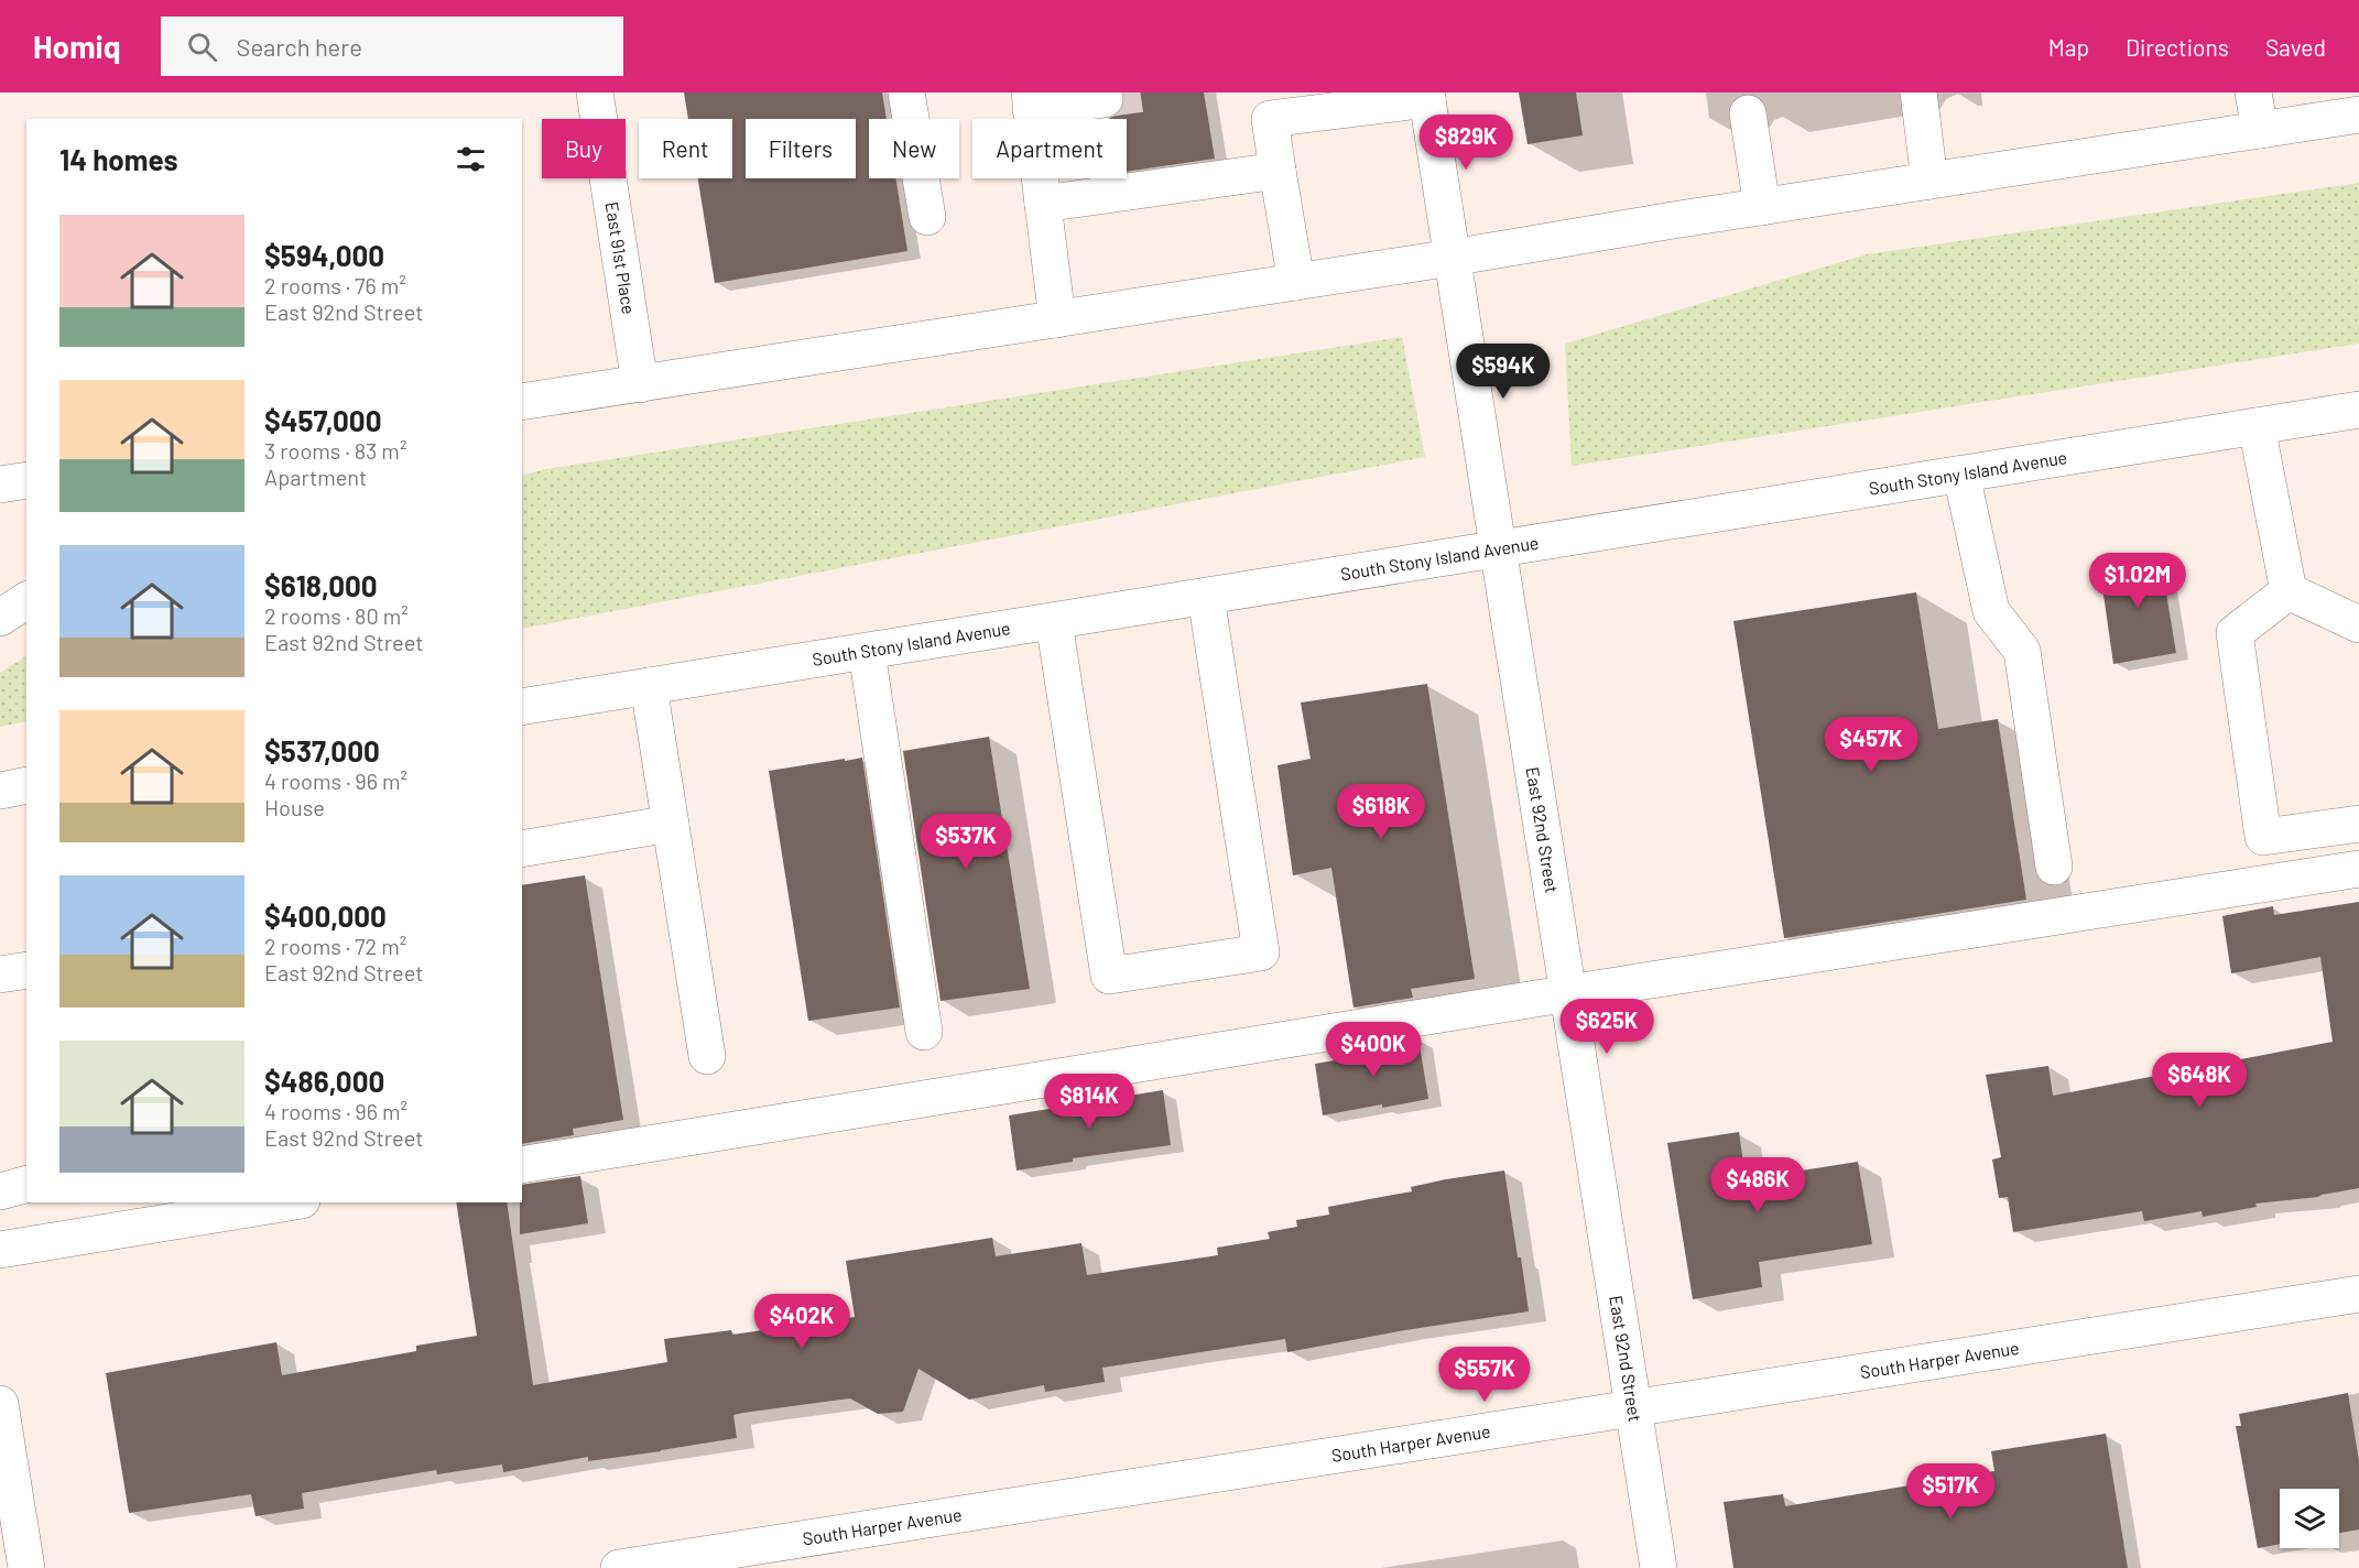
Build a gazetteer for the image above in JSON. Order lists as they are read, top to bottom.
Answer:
{
  "streets": {
    "main road": [
      "East 91st Place",
      "South Stony Island Avenue",
      "East 92nd Street",
      "South Harper Avenue"
    ]
  },
  "crossings": [
    ["South Stony Island Avenue", "East 92nd Street"],
    ["East 92nd Street", "South Harper Avenue"]
  ],
  "page": {
    "header": "Homiq",
    "search": "Search here",
    "nav": ["Map", "Directions", "Saved"],
    "price": [
      "$829K",
      "$594K",
      "$1.02M",
      "$457K",
      "$618K",
      "$537K",
      "$625K",
      "$400K",
      "$648K",
      "$814K",
      "$486K",
      "$402K",
      "$557K",
      "$517K"
    ],
    "chip": [
      "Buy",
      "Rent",
      "Filters",
      "New",
      "Apartment"
    ],
    "heading": "14 homes",
    "list": [
      {
        "name": "$594,000",
        "note": "2 rooms · 76 m² · East 92nd Street"
      },
      {
        "name": "$457,000",
        "note": "3 rooms · 83 m² · Apartment"
      },
      {
        "name": "$618,000",
        "note": "2 rooms · 80 m² · East 92nd Street"
      },
      {
        "name": "$537,000",
        "note": "4 rooms · 96 m² · House"
      },
      {
        "name": "$400,000",
        "note": "2 rooms · 72 m² · East 92nd Street"
      },
      {
        "name": "$486,000",
        "note": "4 rooms · 96 m² · East 92nd Street"
      }
    ]
  }
}
